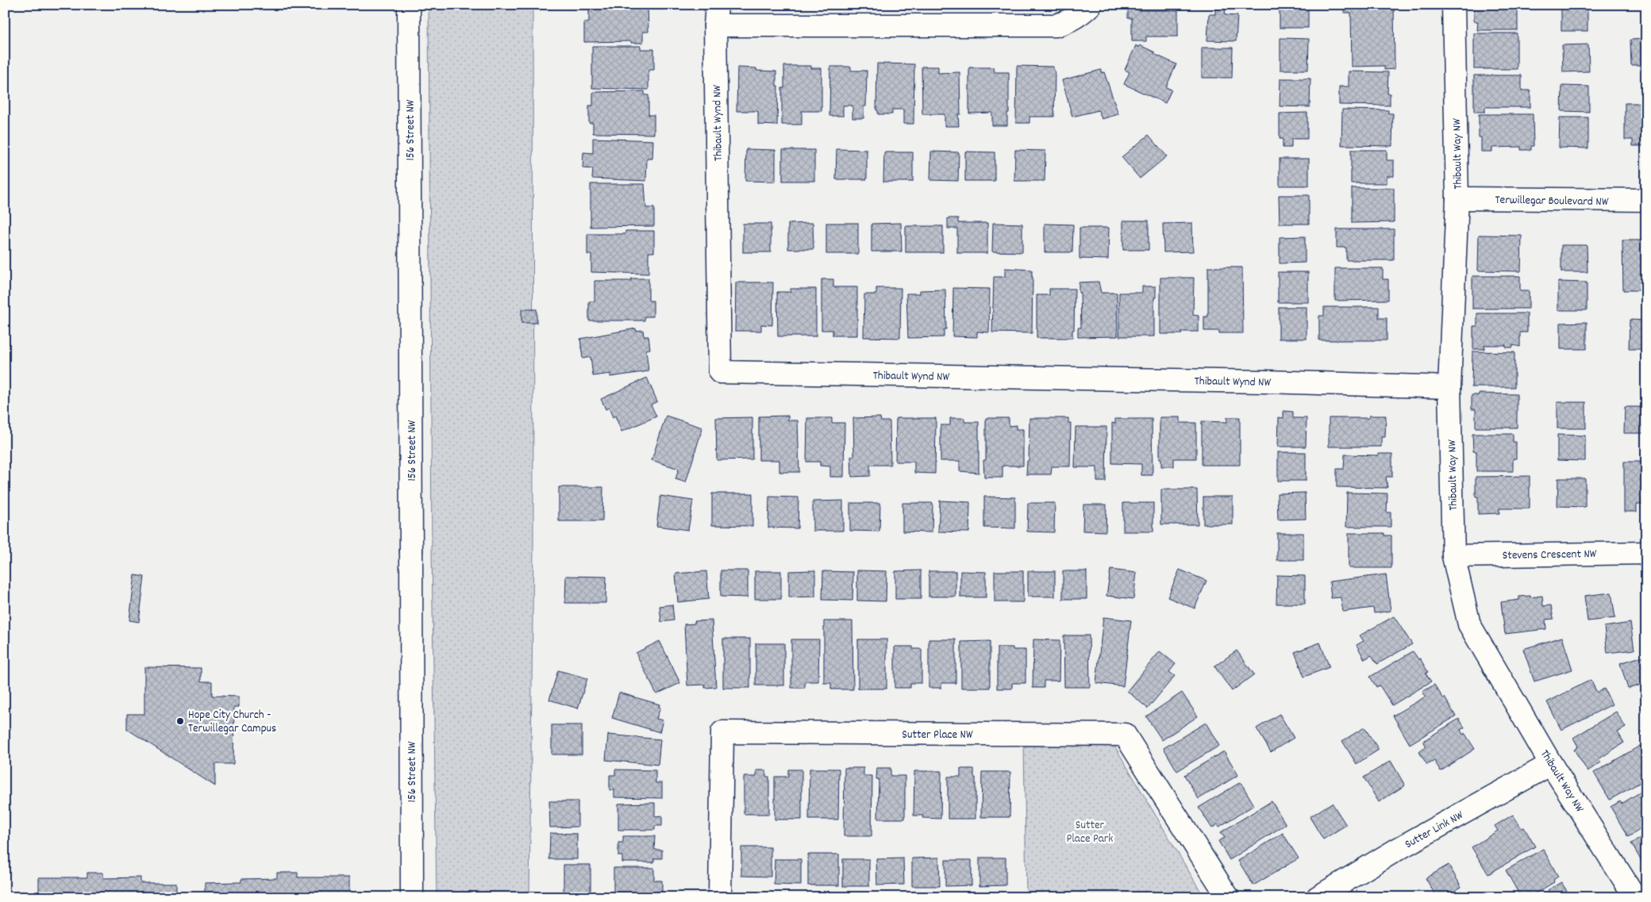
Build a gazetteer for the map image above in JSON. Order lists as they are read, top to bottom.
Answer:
{
  "streets": {
    "street": [
      "Thibault Wynd NW",
      "156 Street NW",
      "Thibault Way NW",
      "Terwillegar Boulevard NW",
      "Stevens Crescent NW",
      "Sutter Place NW",
      "Sutter Link NW"
    ]
  },
  "crossings": [
    ["Thibault Wynd NW", "Thibault Way NW"],
    ["Thibault Way NW", "Terwillegar Boulevard NW"],
    ["Thibault Way NW", "Stevens Crescent NW"],
    ["Thibault Way NW", "Sutter Link NW"]
  ],
  "parks": ["Sutter Place Park"],
  "places": ["Hope City Church - Terwillegar Campus"]
}
